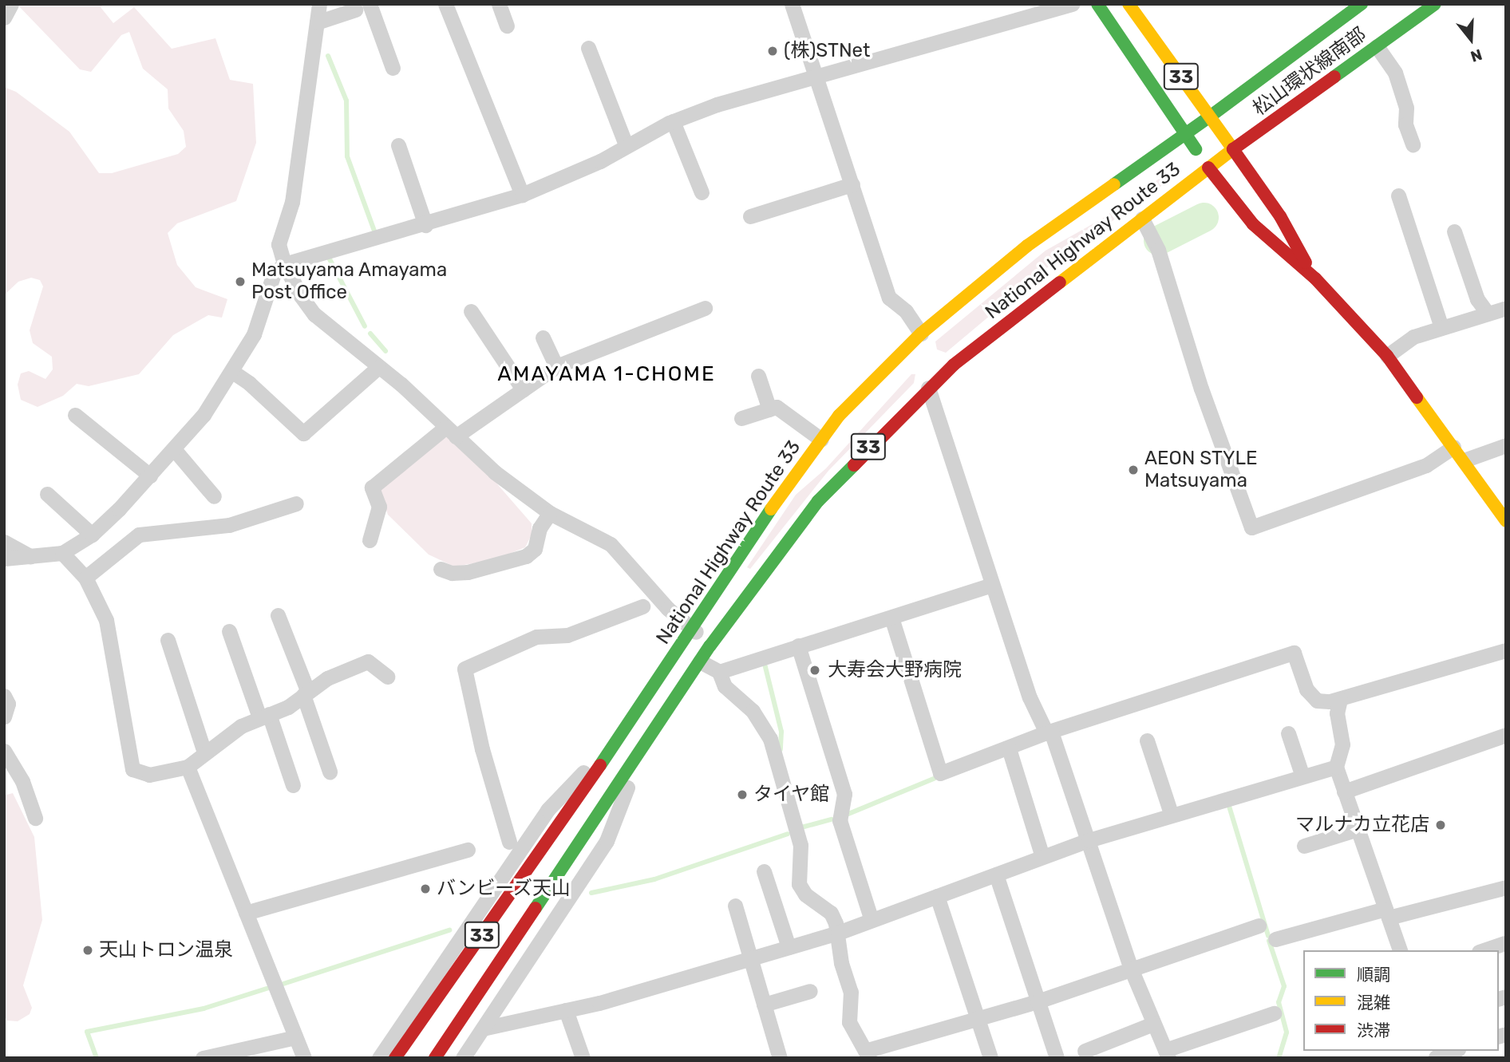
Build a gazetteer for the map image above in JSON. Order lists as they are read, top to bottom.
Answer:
{
  "streets": {
    "main road": ["松山環状線南部", "33", "National Highway Route 33"]
  },
  "crossings": [
    ["松山環状線南部", "33"],
    ["松山環状線南部", "National Highway Route 33"],
    ["33", "National Highway Route 33"]
  ],
  "districts": ["AMAYAMA 1-CHOME"],
  "places": [
    "(株)STNet",
    "Matsuyama Amayama Post Office",
    "AEON STYLE Matsuyama",
    "大寿会大野病院",
    "タイヤ館",
    "マルナカ立花店",
    "バンビーズ天山",
    "天山トロン温泉"
  ],
  "legend": ["順調", "混雑", "渋滞"],
  "north": "bottom"
}
